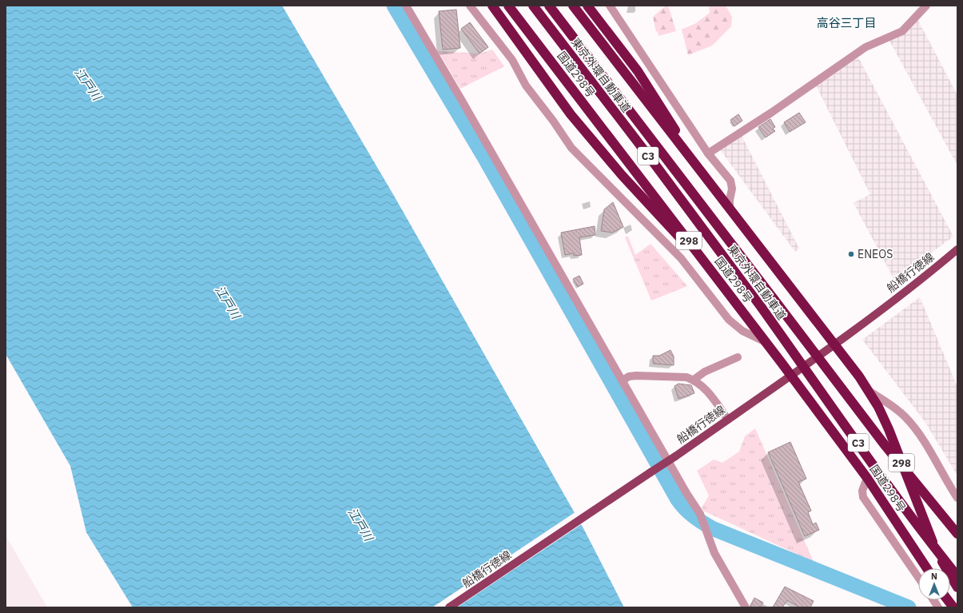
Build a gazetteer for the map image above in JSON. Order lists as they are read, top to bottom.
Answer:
{
  "streets": {
    "highway": [
      "国道298号",
      "東京外環自動車道",
      "C3",
      "298"
    ],
    "main road": ["船橋行徳線"]
  },
  "crossings": [
    ["国道298号", "船橋行徳線"]
  ],
  "districts": ["高谷三丁目"],
  "water": ["江戸川"],
  "places": ["ENEOS"],
  "north": "top"
}
